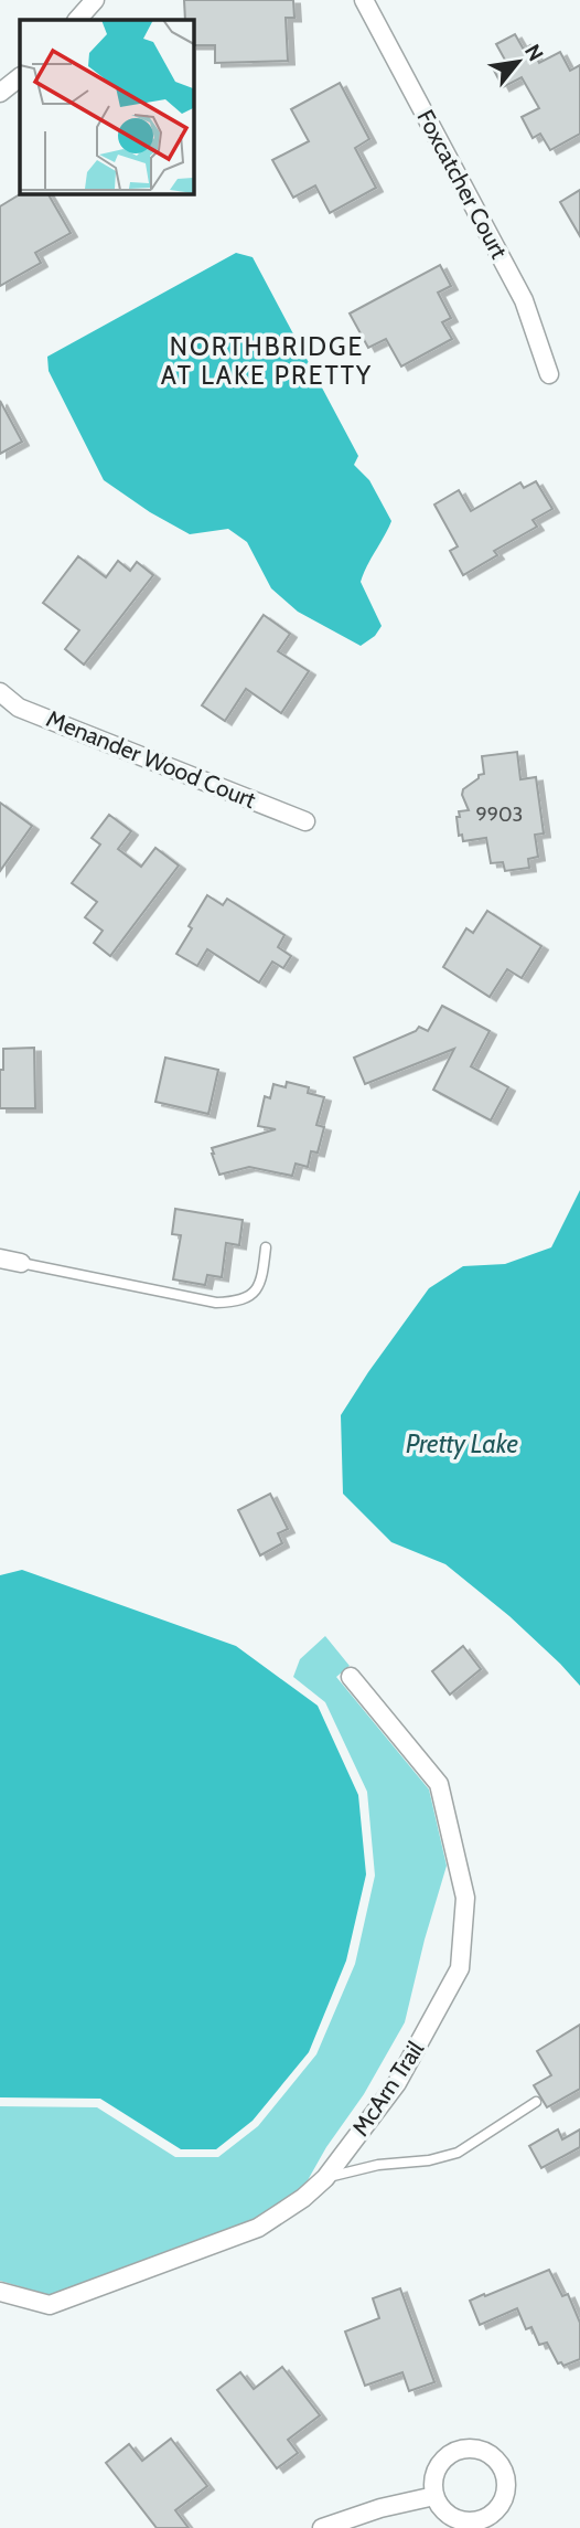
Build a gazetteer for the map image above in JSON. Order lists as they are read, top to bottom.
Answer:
{
  "streets": {
    "street": ["Foxcatcher Court", "Menander Wood Court", "McArn Trail"]
  },
  "districts": ["NORTHBRIDGE AT LAKE PRETTY"],
  "water": ["Pretty Lake"],
  "house_numbers": ["9903"],
  "north": "top right"
}
